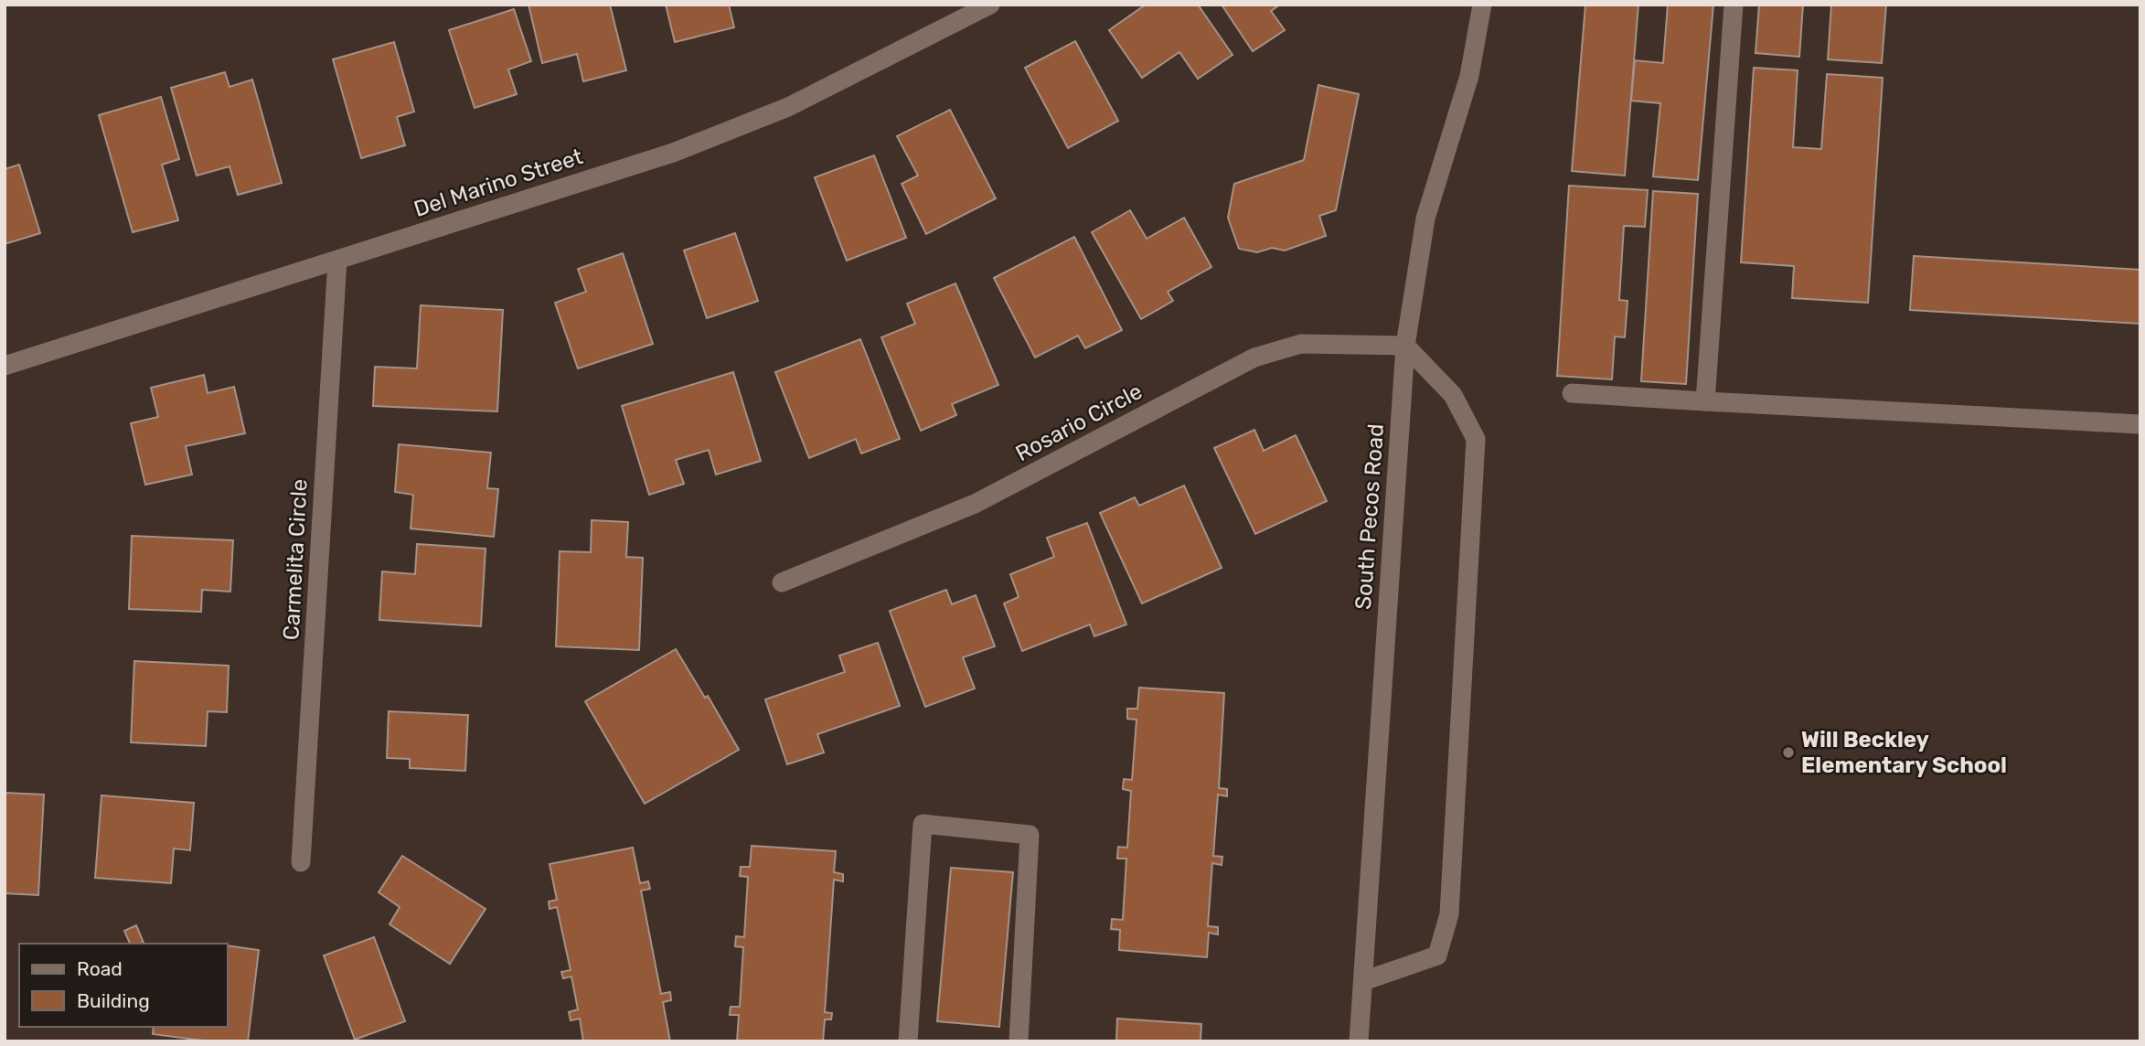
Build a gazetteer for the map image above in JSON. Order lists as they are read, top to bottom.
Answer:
{
  "streets": {
    "street": [
      "Del Marino Street",
      "Rosario Circle",
      "South Pecos Road",
      "Carmelita Circle"
    ]
  },
  "crossings": [
    ["Del Marino Street", "Carmelita Circle"],
    ["Rosario Circle", "South Pecos Road"]
  ],
  "places": ["Will Beckley Elementary School"],
  "legend": ["Road", "Building"]
}
